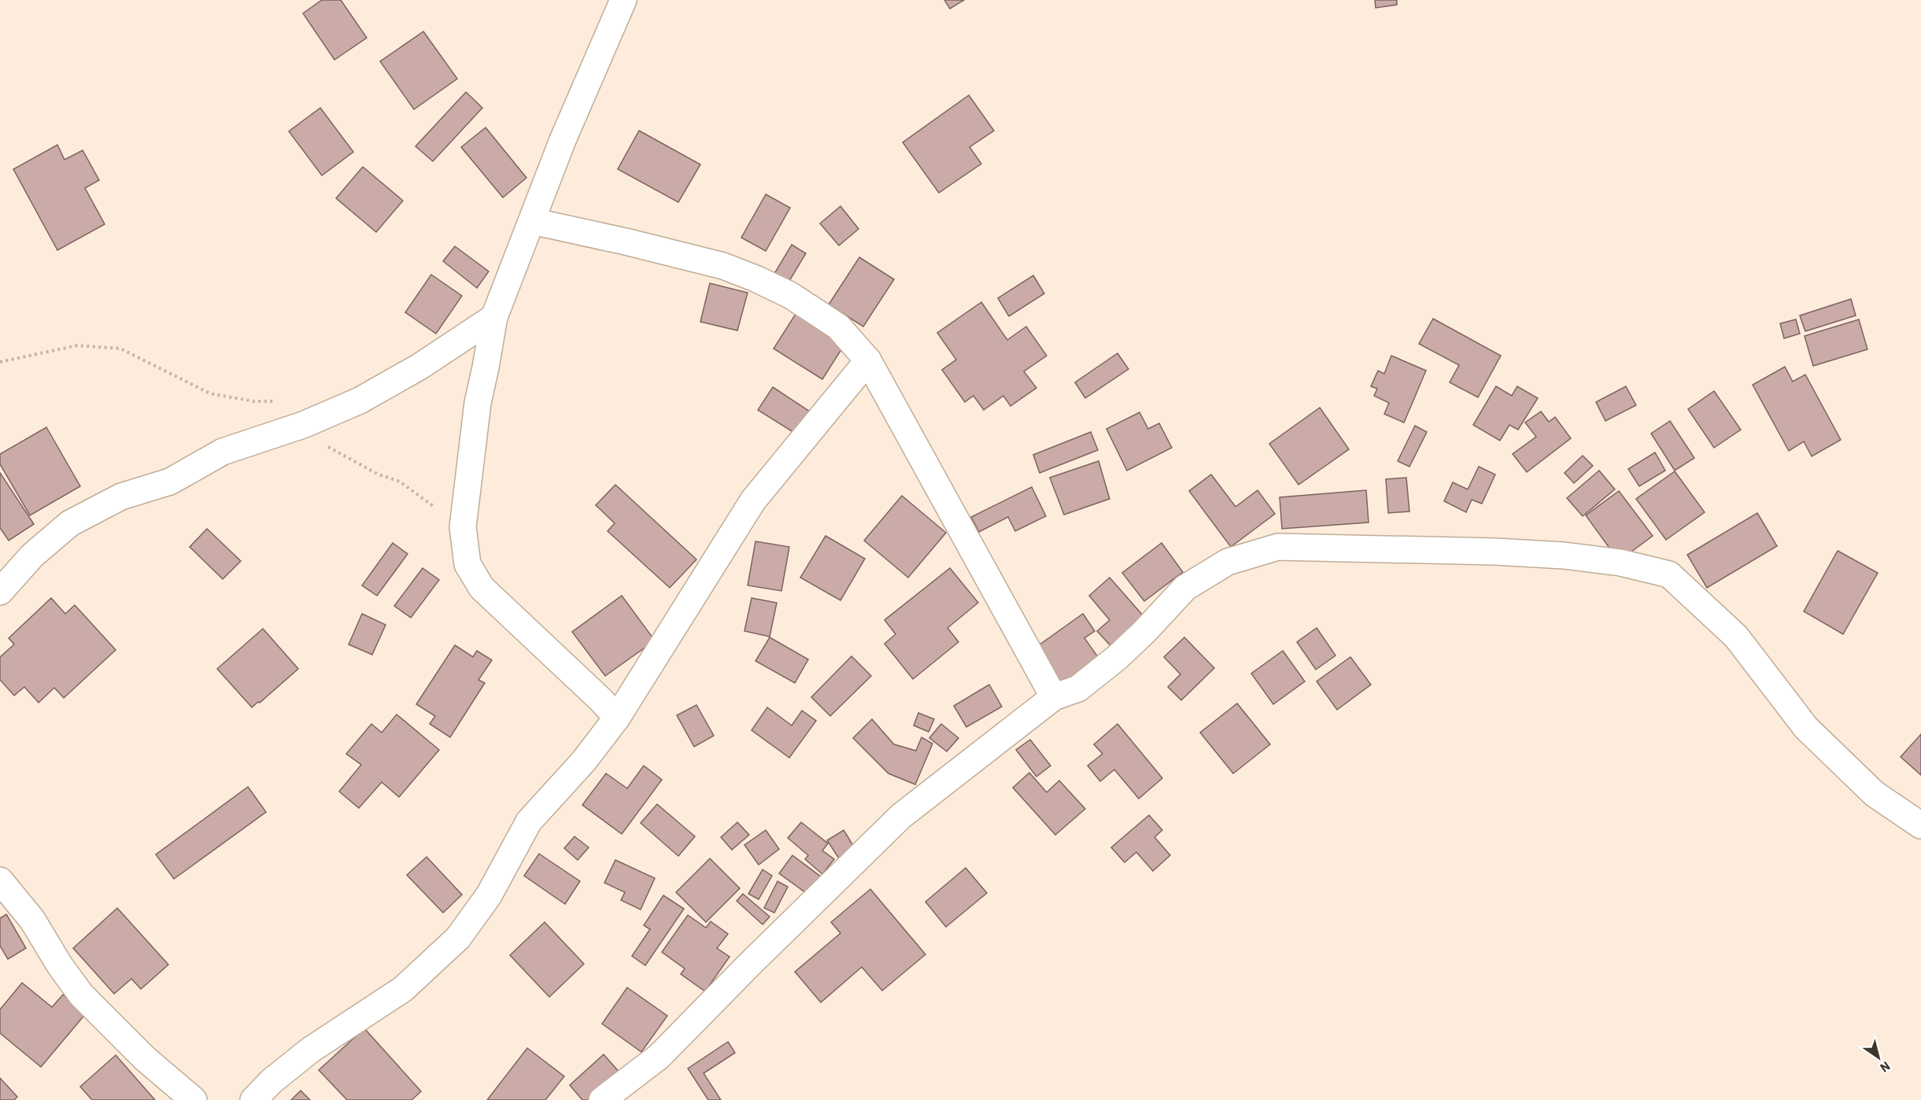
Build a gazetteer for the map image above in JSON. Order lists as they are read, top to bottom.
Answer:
{
  "north": "bottom right"
}
